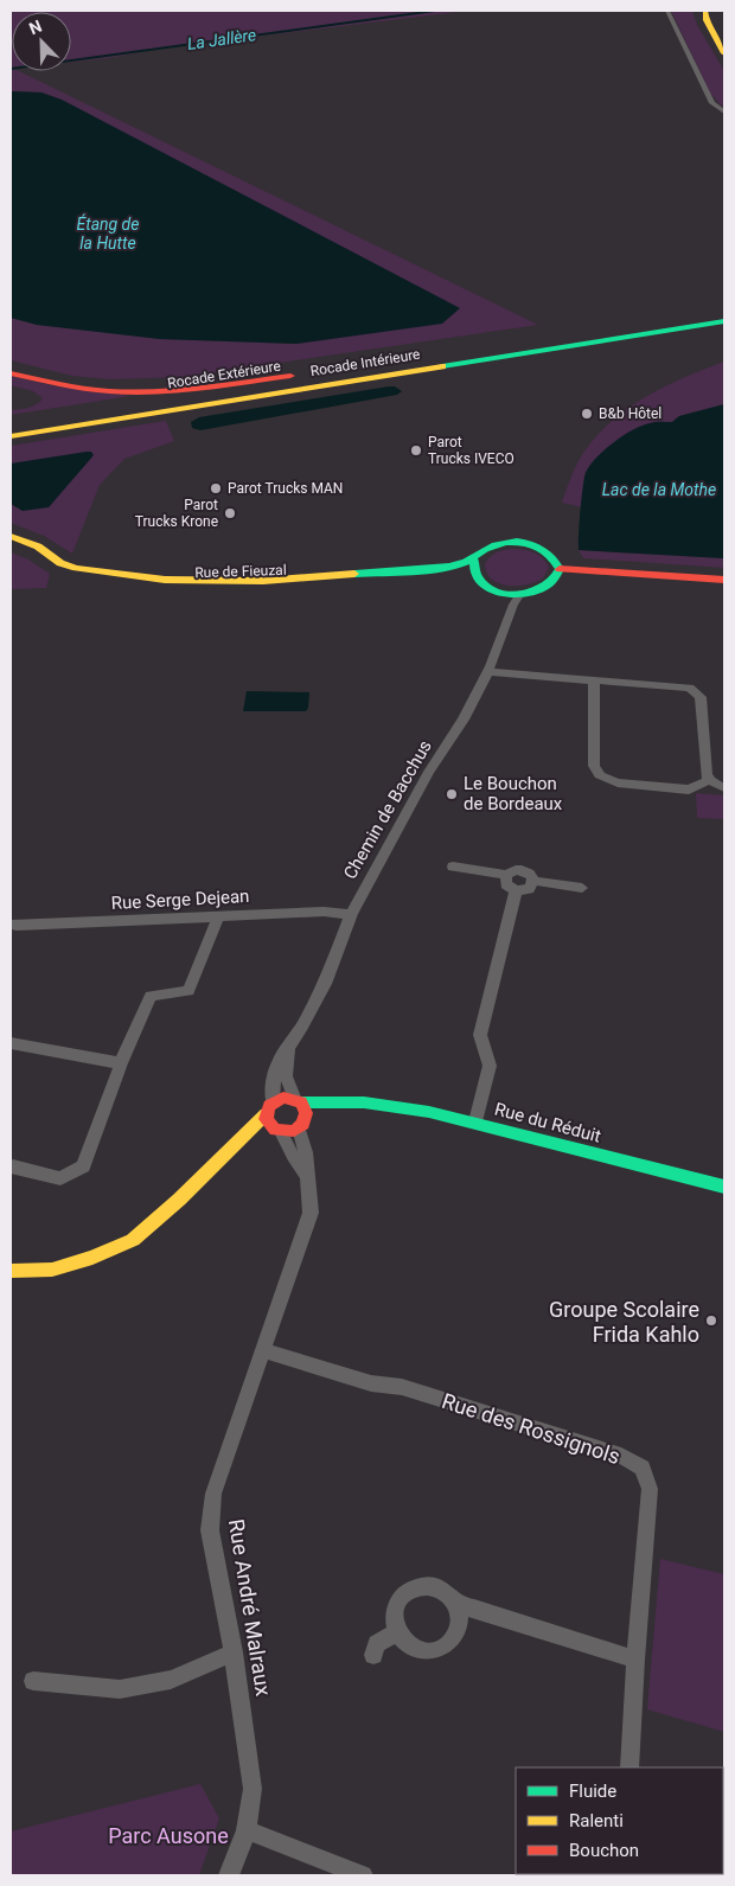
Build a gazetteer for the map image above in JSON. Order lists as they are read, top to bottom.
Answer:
{
  "streets": {
    "main road": [
      "Rocade Intérieure",
      "Rocade Extérieure",
      "Rue de Fieuzal",
      "Rue du Réduit"
    ],
    "street": [
      "Chemin de Bacchus",
      "Rue Serge Dejean",
      "Rue des Rossignols",
      "Rue André Malraux"
    ]
  },
  "crossings": [
    ["Rue de Fieuzal", "Chemin de Bacchus"],
    ["Chemin de Bacchus", "Rue Serge Dejean"],
    ["Chemin de Bacchus", "Rue du Réduit"],
    ["Chemin de Bacchus", "Rue André Malraux"],
    ["Rue du Réduit", "Rue André Malraux"],
    ["Rue des Rossignols", "Rue André Malraux"]
  ],
  "water": ["La Jallère", "Étang de la Hutte", "Lac de la Mothe"],
  "parks": ["Parc Ausone"],
  "places": [
    "B&b Hôtel",
    "Parot Trucks IVECO",
    "Parot Trucks MAN",
    "Parot Trucks Krone",
    "Le Bouchon de Bordeaux",
    "Groupe Scolaire Frida Kahlo"
  ],
  "legend": ["Fluide", "Ralenti", "Bouchon"],
  "north": "top left"
}
